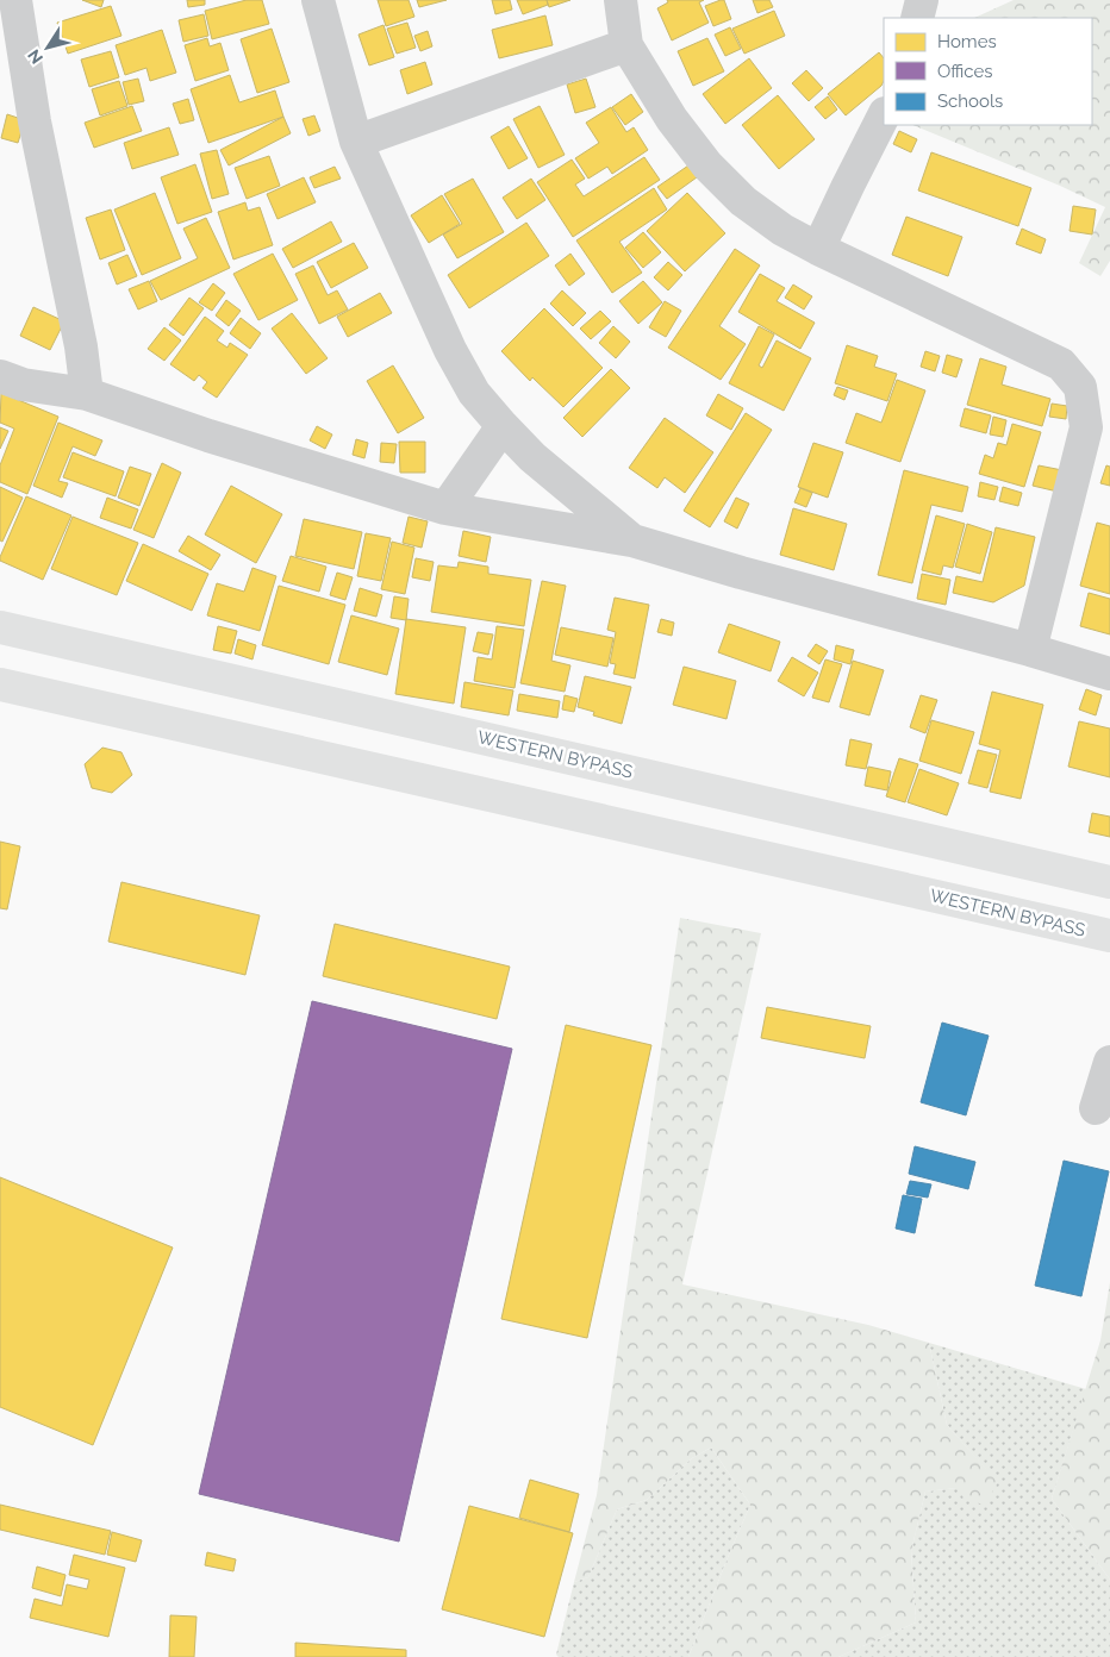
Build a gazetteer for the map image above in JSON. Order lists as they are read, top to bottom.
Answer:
{
  "streets": {
    "highway": ["WESTERN BYPASS"]
  },
  "legend": ["Homes", "Offices", "Schools"],
  "north": "bottom left"
}
